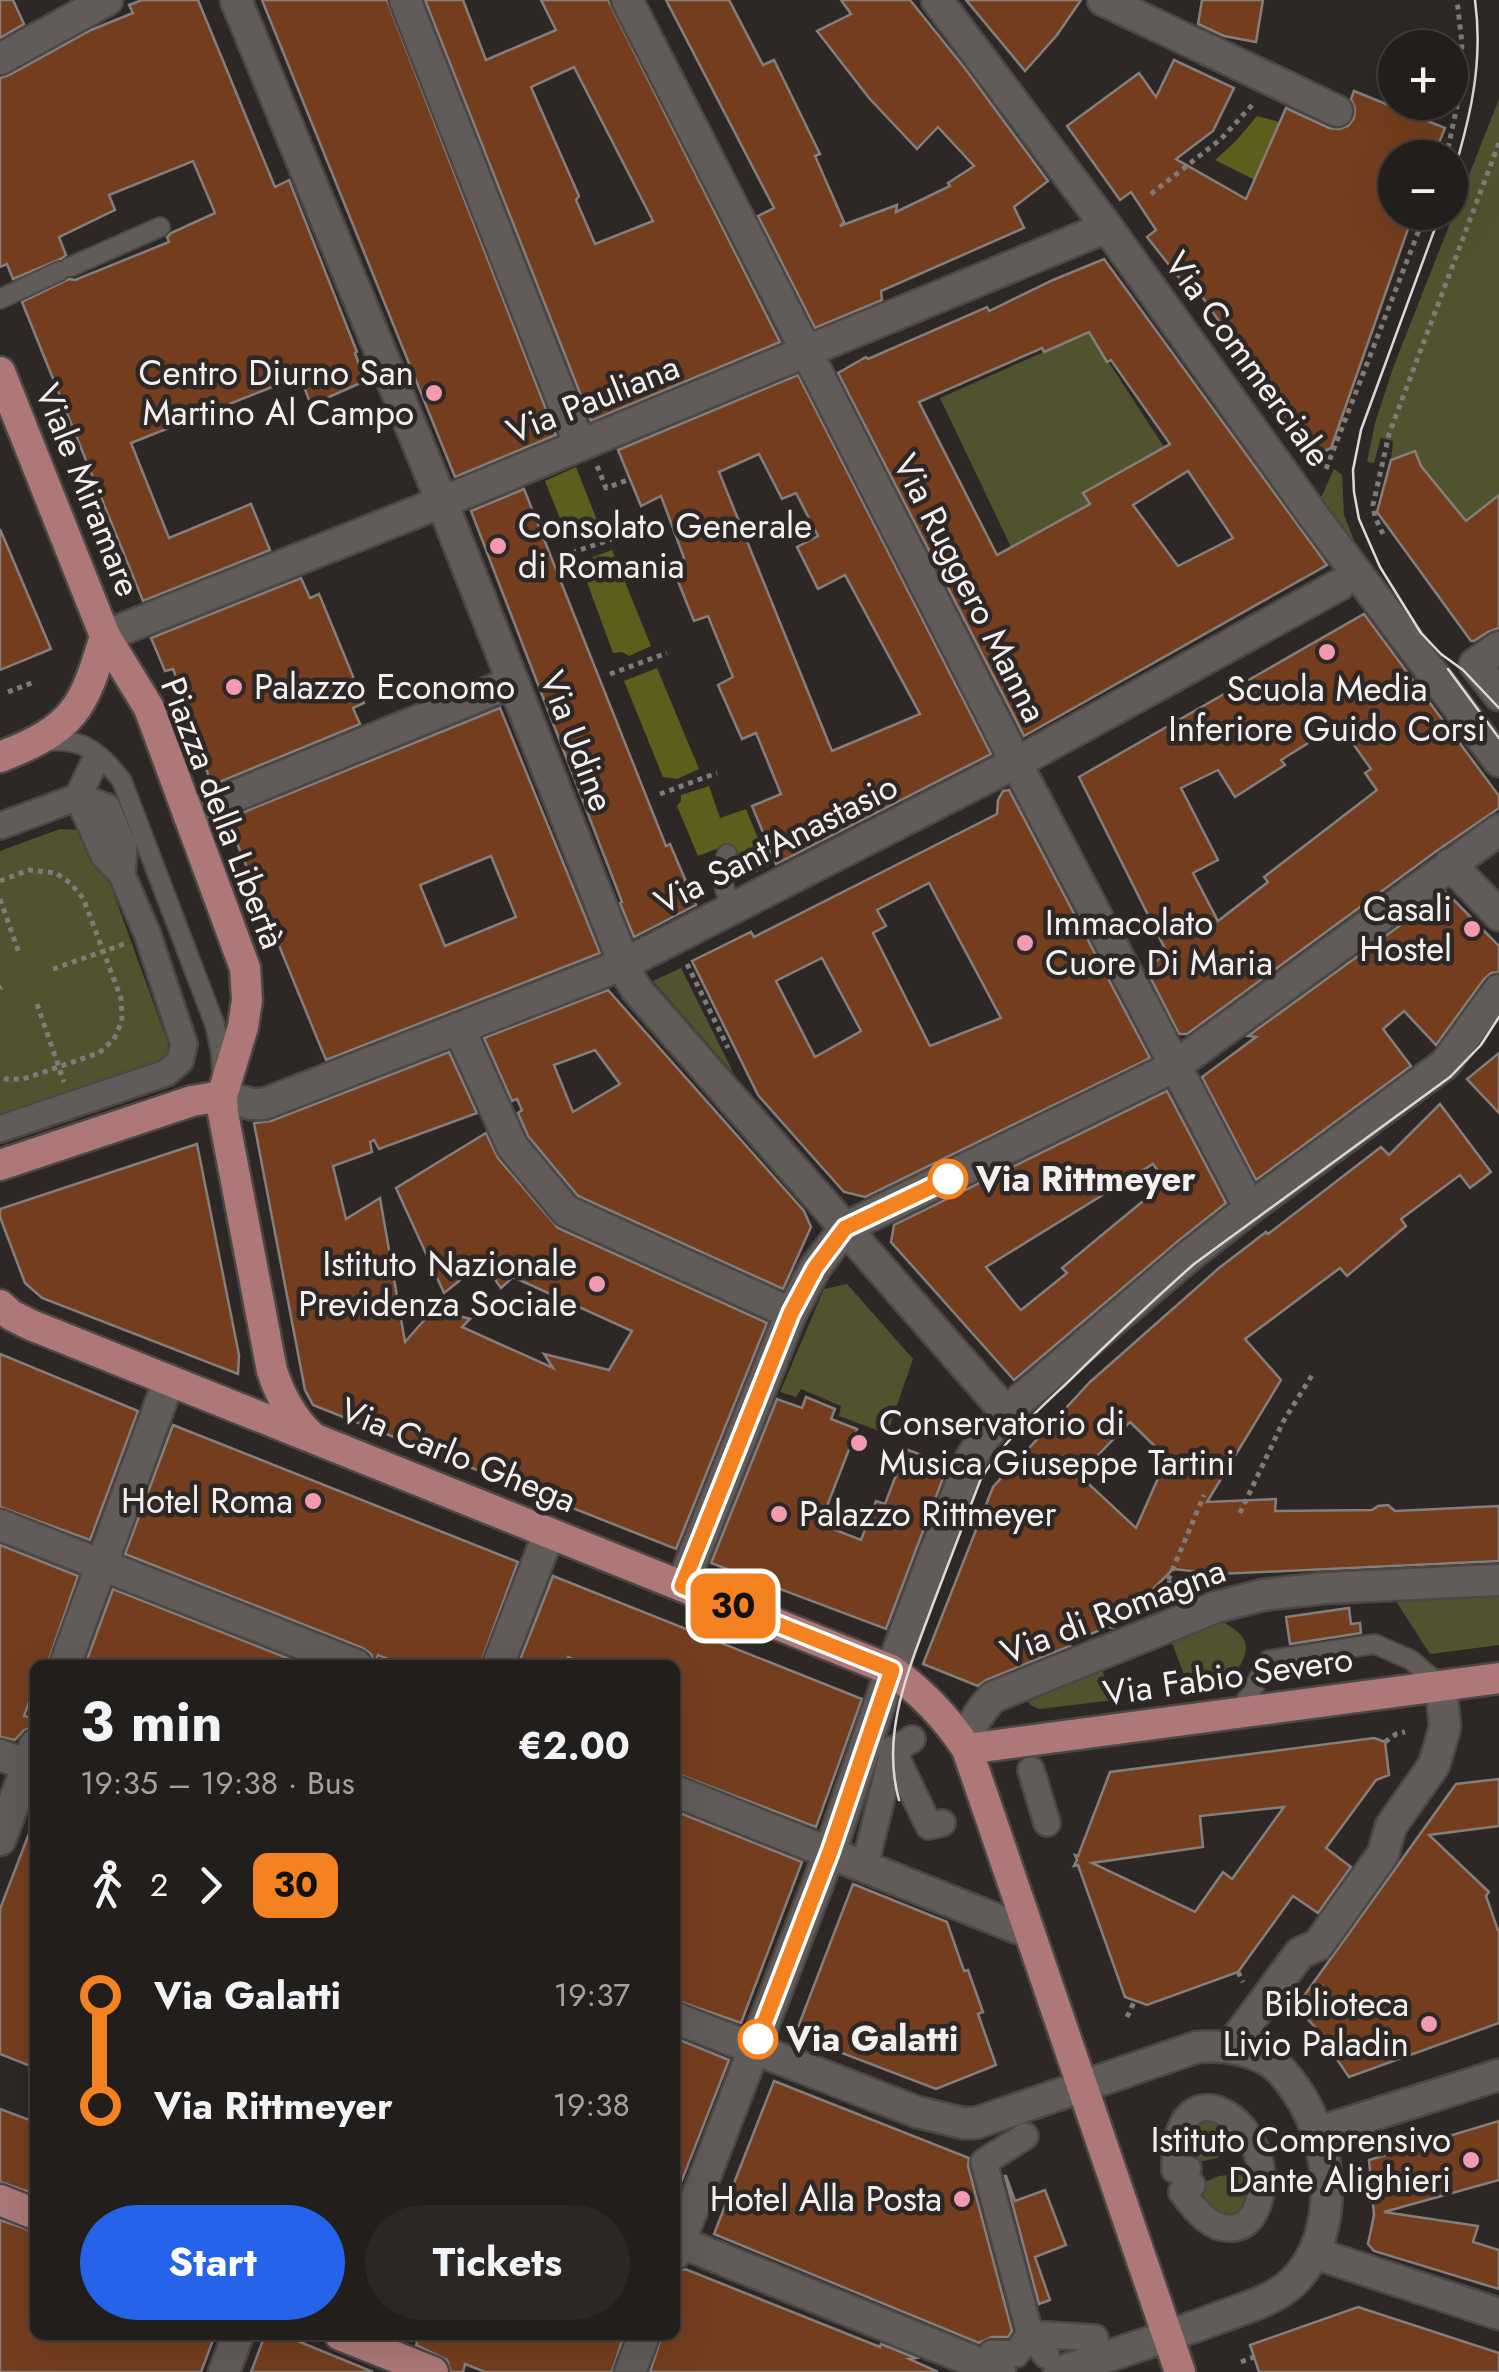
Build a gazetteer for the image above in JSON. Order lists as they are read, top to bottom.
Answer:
{
  "streets": {
    "main road": [
      "Viale Miramare",
      "Piazza della Libertà",
      "Via Carlo Ghega",
      "Via Fabio Severo"
    ],
    "street": [
      "Via Commerciale",
      "Via Pauliana",
      "Via Ruggero Manna",
      "Via Udine",
      "Via Sant'Anastasio",
      "Via di Romagna"
    ]
  },
  "crossings": [
    ["Via Commerciale", "Via Pauliana"],
    ["Via Commerciale", "Via Sant'Anastasio"],
    ["Via Pauliana", "Viale Miramare"],
    ["Via Pauliana", "Via Ruggero Manna"],
    ["Via Pauliana", "Via Udine"],
    ["Via Pauliana", "Piazza della Libertà"],
    ["Viale Miramare", "Piazza della Libertà"],
    ["Via Ruggero Manna", "Via Sant'Anastasio"],
    ["Via Udine", "Via Sant'Anastasio"],
    ["Piazza della Libertà", "Via Sant'Anastasio"],
    ["Via Carlo Ghega", "Via di Romagna"],
    ["Via Carlo Ghega", "Via Fabio Severo"],
    ["Via di Romagna", "Via Fabio Severo"]
  ],
  "places": [
    "Centro Diurno San Martino Al Campo",
    "Consolato Generale di Romania",
    "Scuola Media Inferiore Guido Corsi",
    "Palazzo Economo",
    "Casali Hostel",
    "Immacolato Cuore Di Maria",
    "Via Rittmeyer",
    "Istituto Nazionale Previdenza Sociale",
    "Conservatorio di Musica Giuseppe Tartini",
    "Hotel Roma",
    "Palazzo Rittmeyer",
    "Biblioteca Livio Paladin",
    "Via Galatti",
    "Istituto Comprensivo Dante Alighieri",
    "Hotel Alla Posta"
  ],
  "lines": ["bus line 30"],
  "page": {
    "on_map": "30",
    "map_buttons": ["+", "−"],
    "heading": ["3 min", "19:35 – 19:38 · Bus", "€2.00"],
    "legs": ["2", "30"],
    "list": [
      {
        "name": "Via Galatti",
        "value": "19:37"
      },
      {
        "name": "Via Rittmeyer",
        "value": "19:38"
      }
    ],
    "buttons": ["Start", "Tickets"]
  }
}
